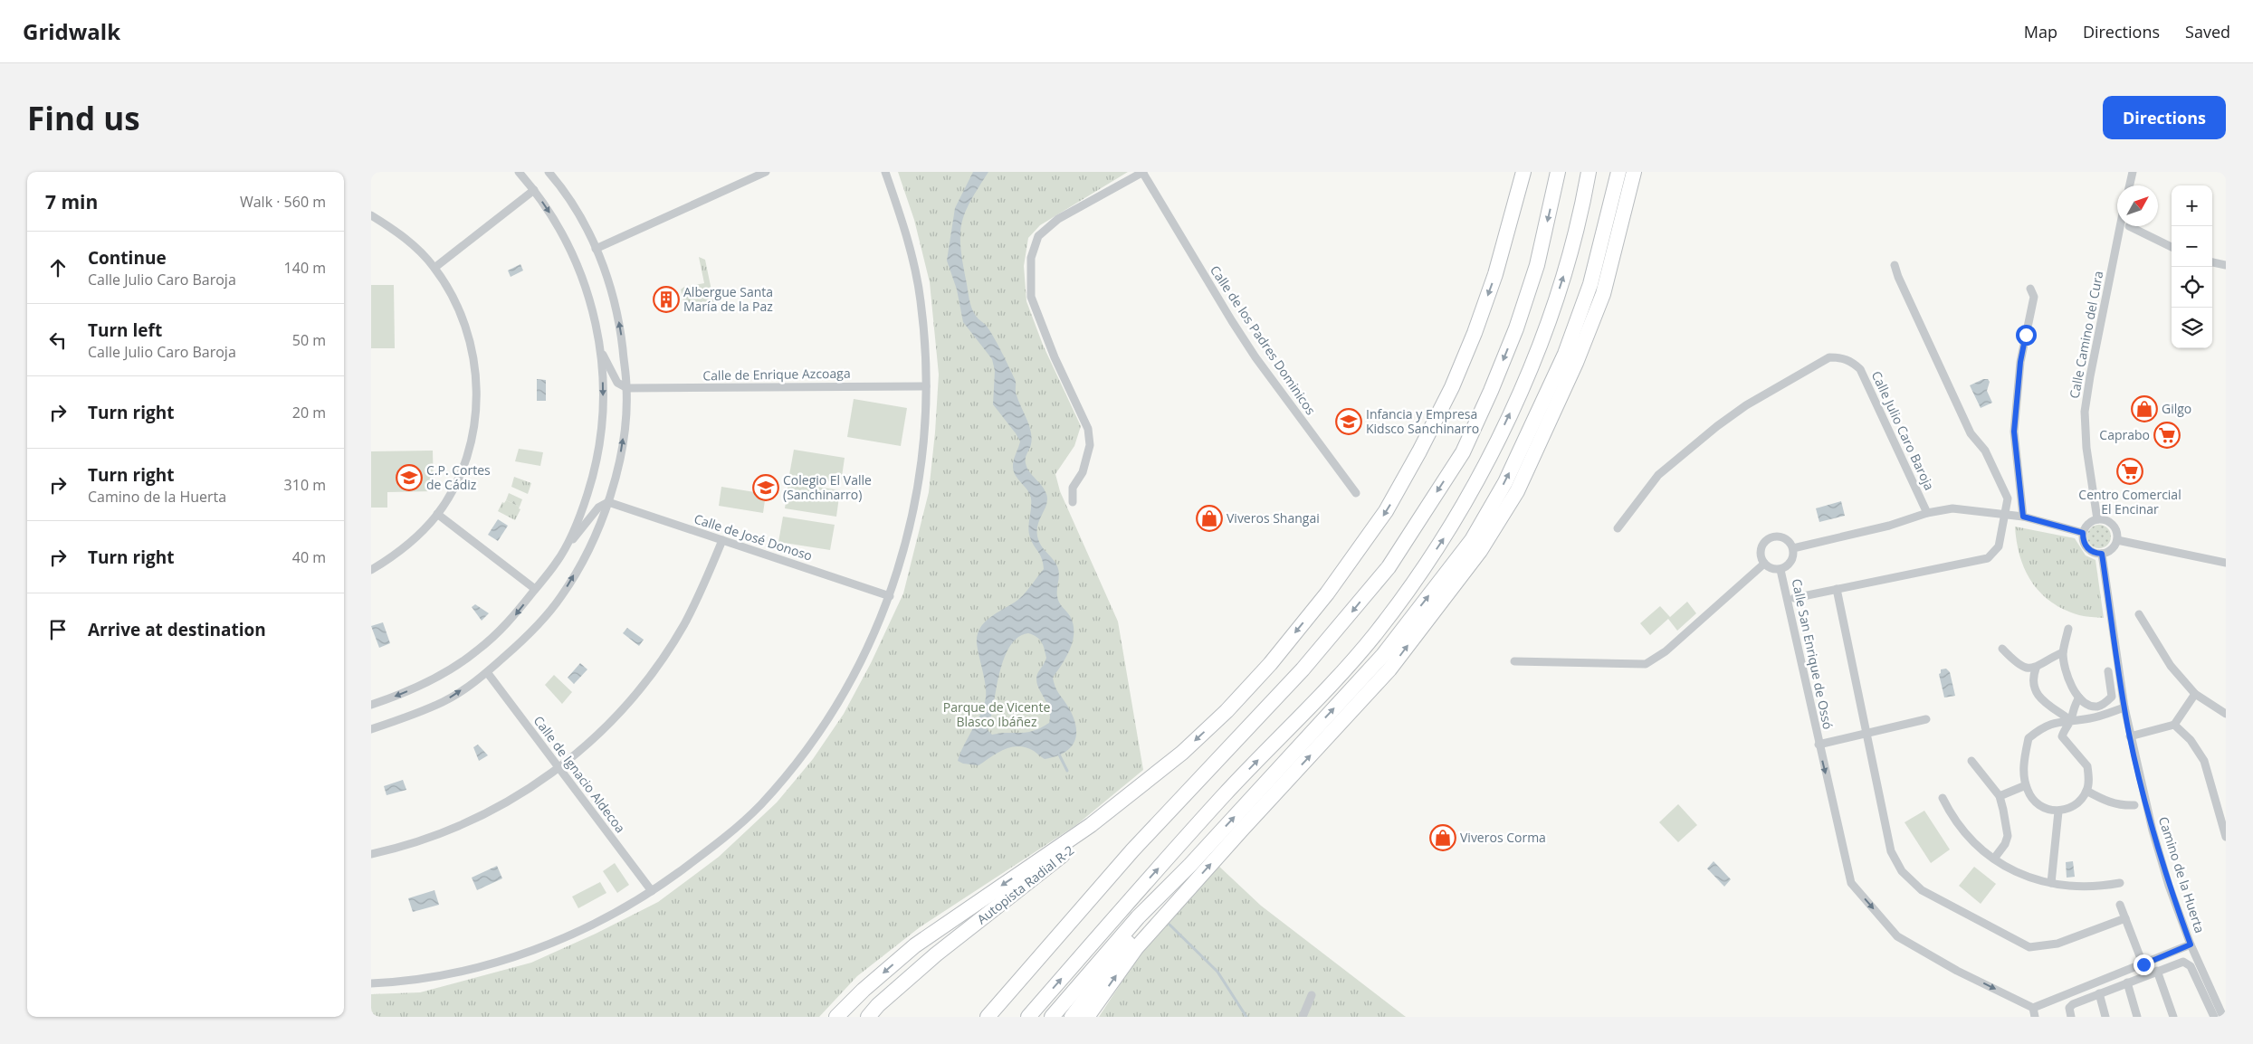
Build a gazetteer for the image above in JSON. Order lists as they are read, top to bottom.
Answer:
{
  "streets": {
    "highway": ["Autopista Radial R-2"],
    "street": [
      "Calle Camino del Cura",
      "Calle de los Padres Dominicos",
      "Calle de Enrique Azcoaga",
      "Calle Julio Caro Baroja",
      "Calle de José Donoso",
      "Calle San Enrique de Ossó",
      "Calle de Ignacio Aldecoa",
      "Camino de la Huerta"
    ]
  },
  "crossings": [
    ["Calle Camino del Cura", "Camino de la Huerta"]
  ],
  "one_way": ["Calle San Enrique de Ossó"],
  "parks": ["Parque de Vicente Blasco Ibáñez"],
  "places": {
    "building": ["Albergue Santa María de la Paz"],
    "shop": ["Gilgo", "Viveros Shangai", "Viveros Corma"],
    "school or university": ["Infancia y Empresa Kidsco Sanchinarro", "C.P. Cortes de Cádiz", "Colegio El Valle (Sanchinarro)"],
    "supermarket": ["Caprabo", "Centro Comercial El Encinar"]
  },
  "north": "top right",
  "page": {
    "header": "Gridwalk",
    "nav": ["Map", "Directions", "Saved"],
    "buttons": "Directions",
    "title": "Find us",
    "heading": ["7 min", "Walk · 560 m"],
    "map_buttons": ["+", "−"],
    "list": [
      ["Continue", "Calle Julio Caro Baroja", "140 m"],
      ["Turn left", "Calle Julio Caro Baroja", "50 m"],
      ["Turn right", "20 m"],
      ["Turn right", "Camino de la Huerta", "310 m"],
      ["Turn right", "40 m"],
      "Arrive at destination"
    ]
  }
}
